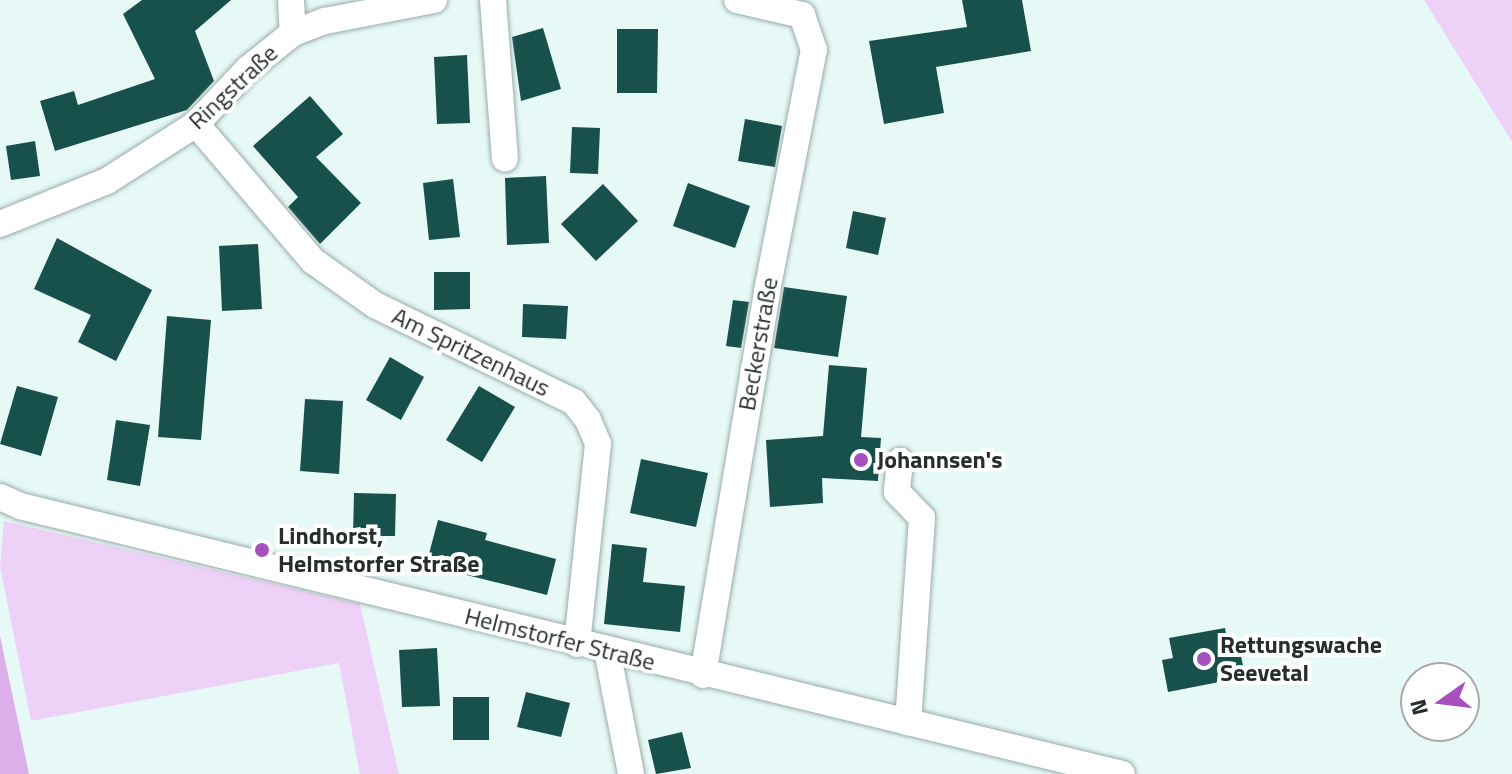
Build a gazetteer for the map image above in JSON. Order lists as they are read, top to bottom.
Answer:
{
  "streets": {
    "street": [
      "Ringstraße",
      "Beckerstraße",
      "Am Spritzenhaus",
      "Helmstorfer Straße"
    ]
  },
  "crossings": [
    ["Ringstraße", "Am Spritzenhaus"],
    ["Beckerstraße", "Helmstorfer Straße"],
    ["Am Spritzenhaus", "Helmstorfer Straße"]
  ],
  "places": ["Johannsen's", "Lindhorst, Helmstorfer Straße", "Rettungswache Seevetal"],
  "north": "left"
}
